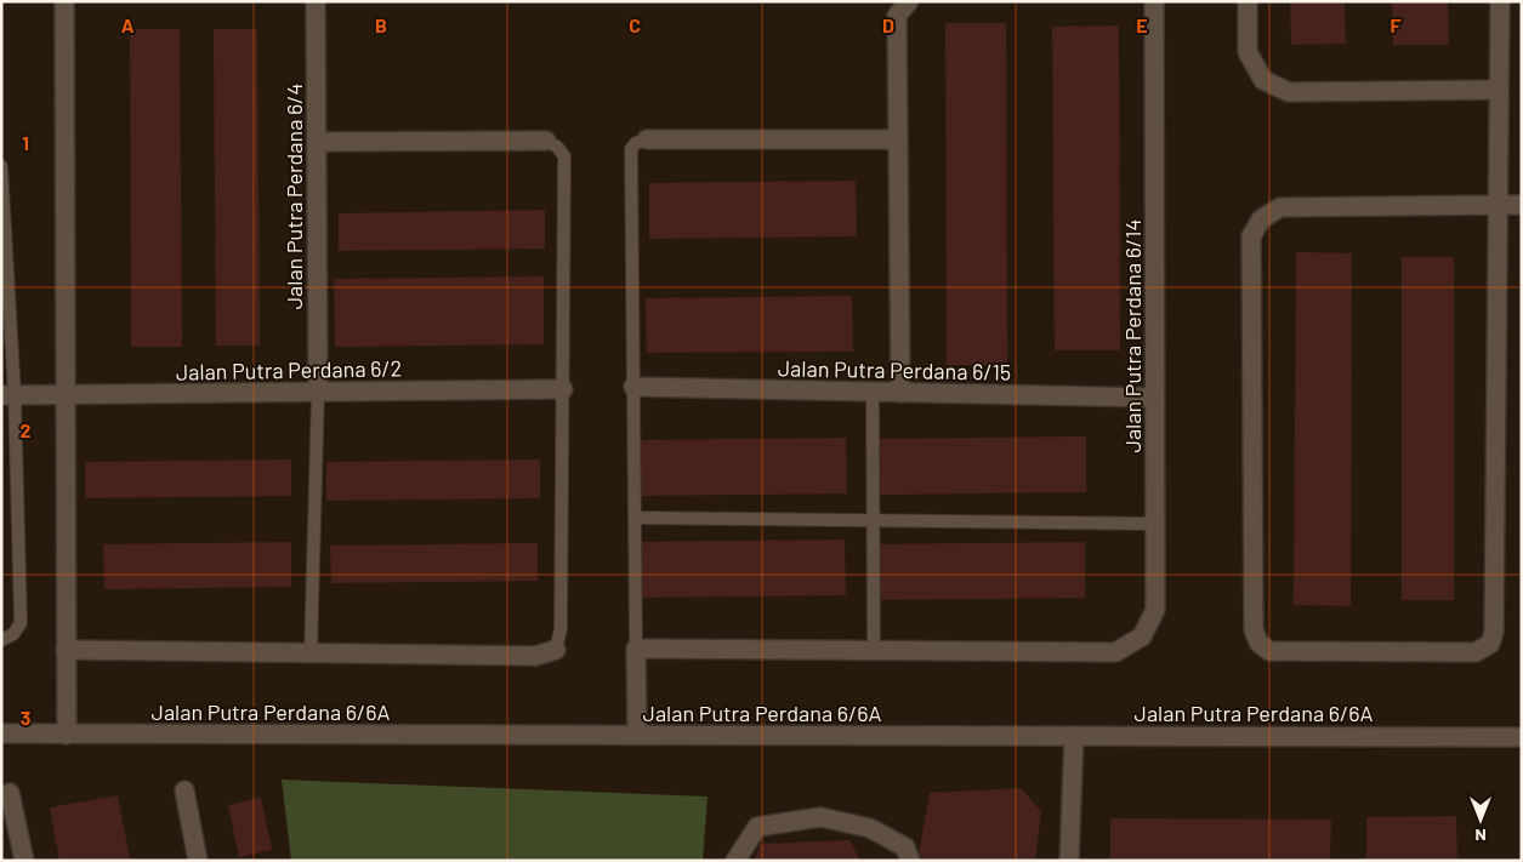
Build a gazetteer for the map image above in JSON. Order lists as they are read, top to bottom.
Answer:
{
  "streets": {
    "street": [
      "Jalan Putra Perdana 6/4",
      "Jalan Putra Perdana 6/14",
      "Jalan Putra Perdana 6/2",
      "Jalan Putra Perdana 6/15",
      "Jalan Putra Perdana 6/6A"
    ]
  },
  "crossings": [
    ["Jalan Putra Perdana 6/4", "Jalan Putra Perdana 6/2"],
    ["Jalan Putra Perdana 6/14", "Jalan Putra Perdana 6/15"]
  ],
  "north": "bottom",
  "grid": {
    "columns": [
      "A",
      "B",
      "C",
      "D",
      "E",
      "F"
    ],
    "rows": ["1", "2", "3"]
  }
}
